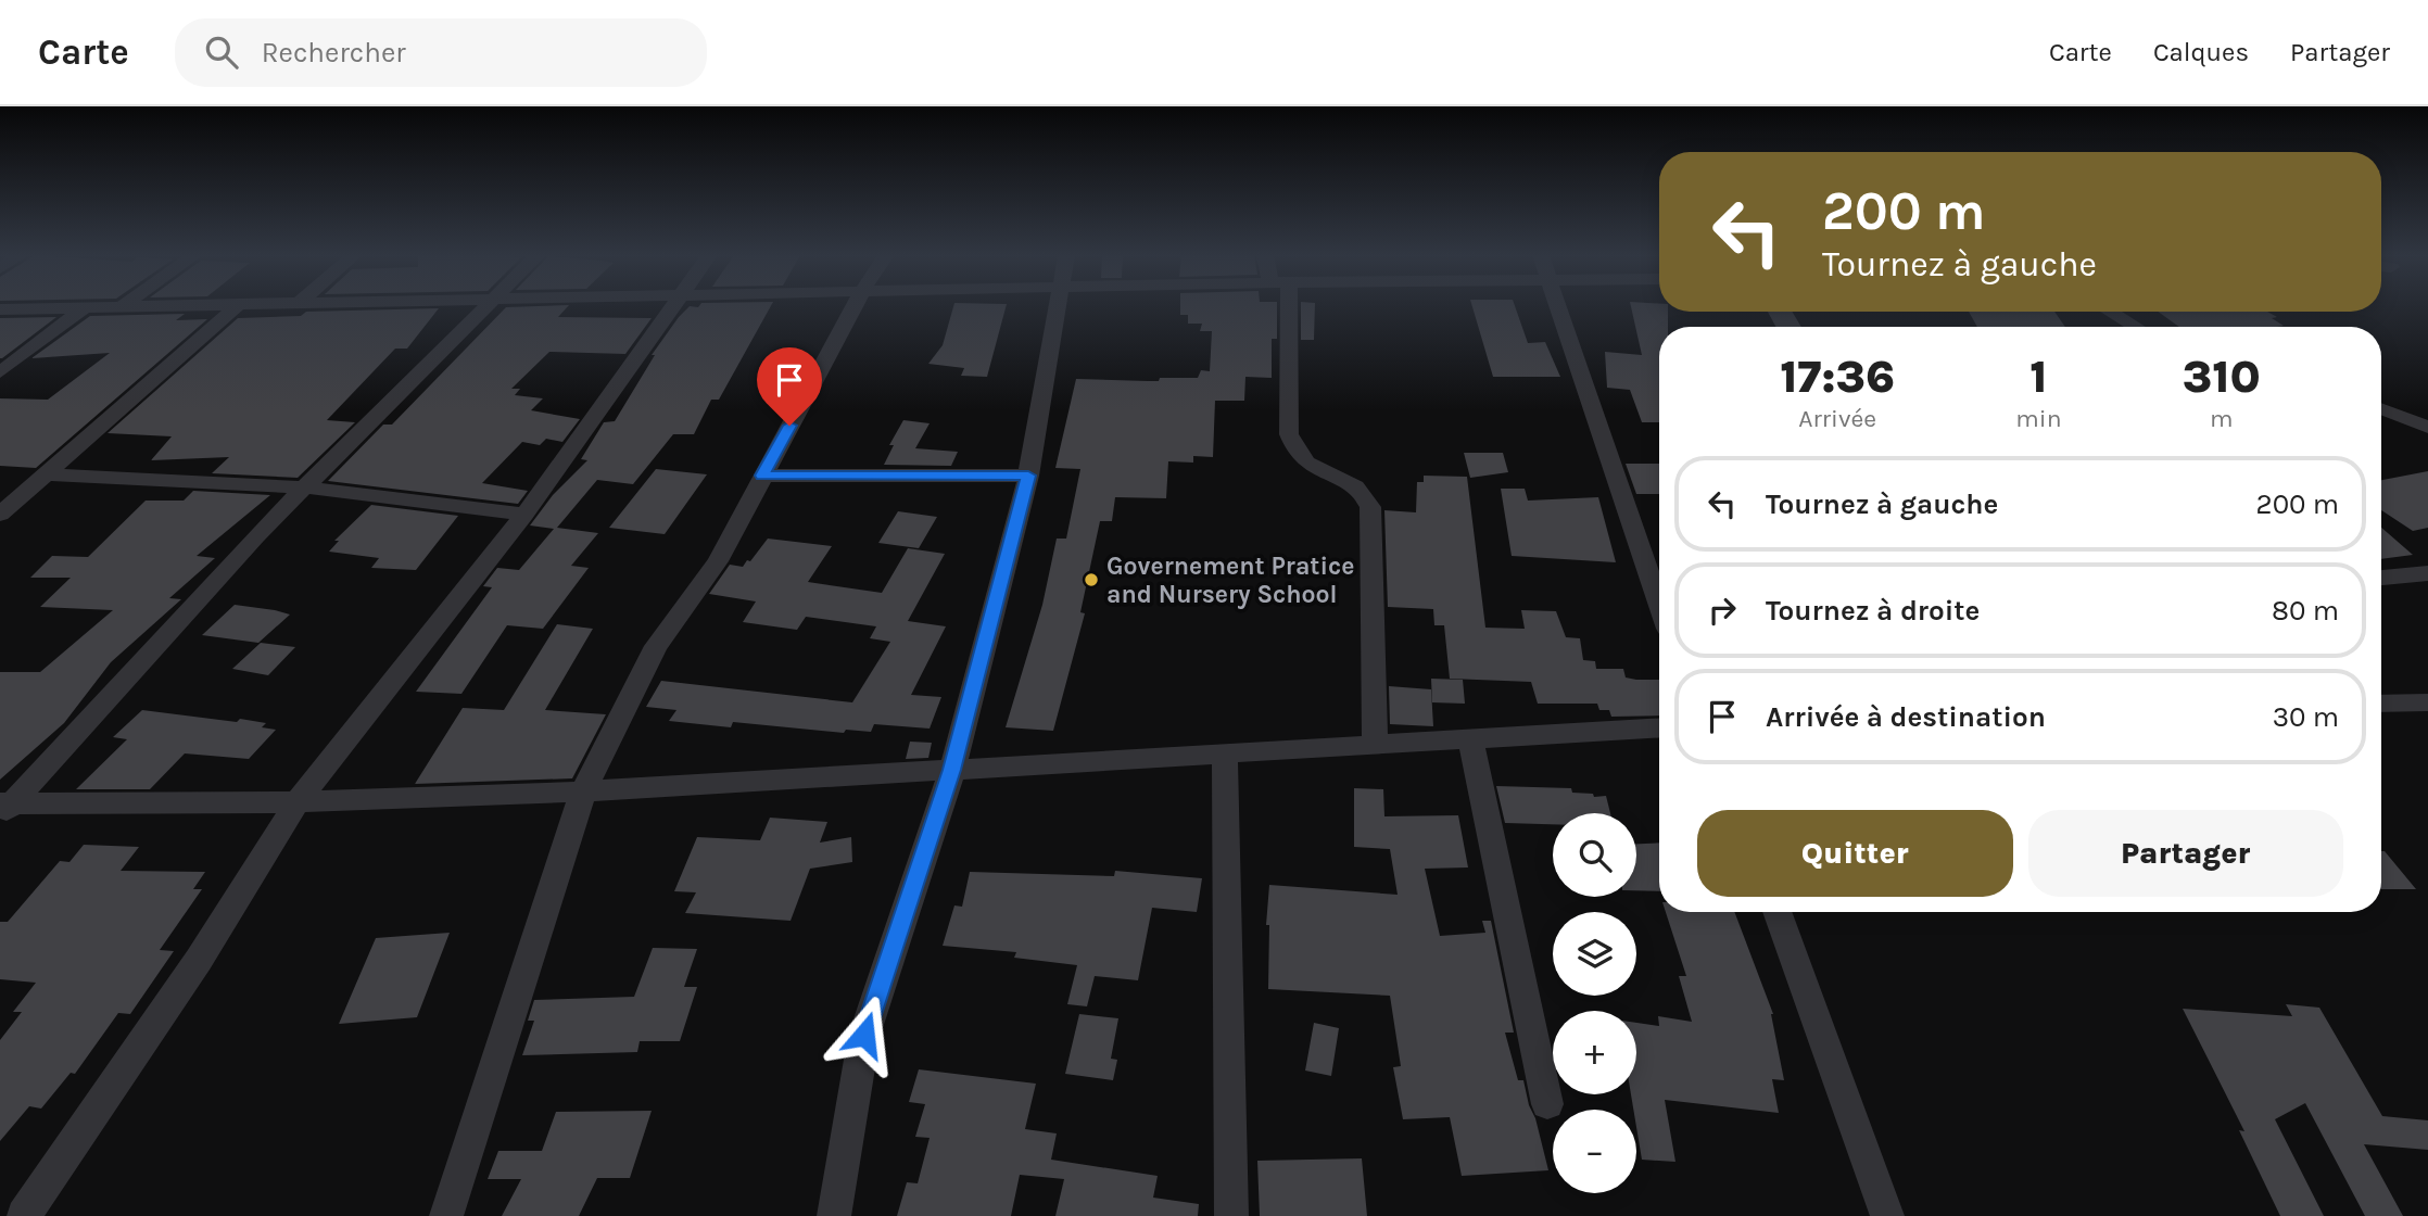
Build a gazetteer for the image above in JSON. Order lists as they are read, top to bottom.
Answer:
{
  "places": ["Governement Pratice and Nursery School"],
  "page": {
    "header": "Carte",
    "search": "Rechercher",
    "nav": ["Carte", "Calques", "Partager"],
    "turn": ["200 m", "Tournez à gauche"],
    "eta": [
      "17:36",
      "Arrivée",
      "1",
      "min",
      "310",
      "m"
    ],
    "list": [
      {
        "name": "Tournez à gauche",
        "value": "200 m"
      },
      {
        "name": "Tournez à droite",
        "value": "80 m"
      },
      {
        "name": "Arrivée à destination",
        "value": "30 m"
      }
    ],
    "buttons": ["Quitter", "Partager"],
    "map_buttons": ["+", "−"]
  }
}
